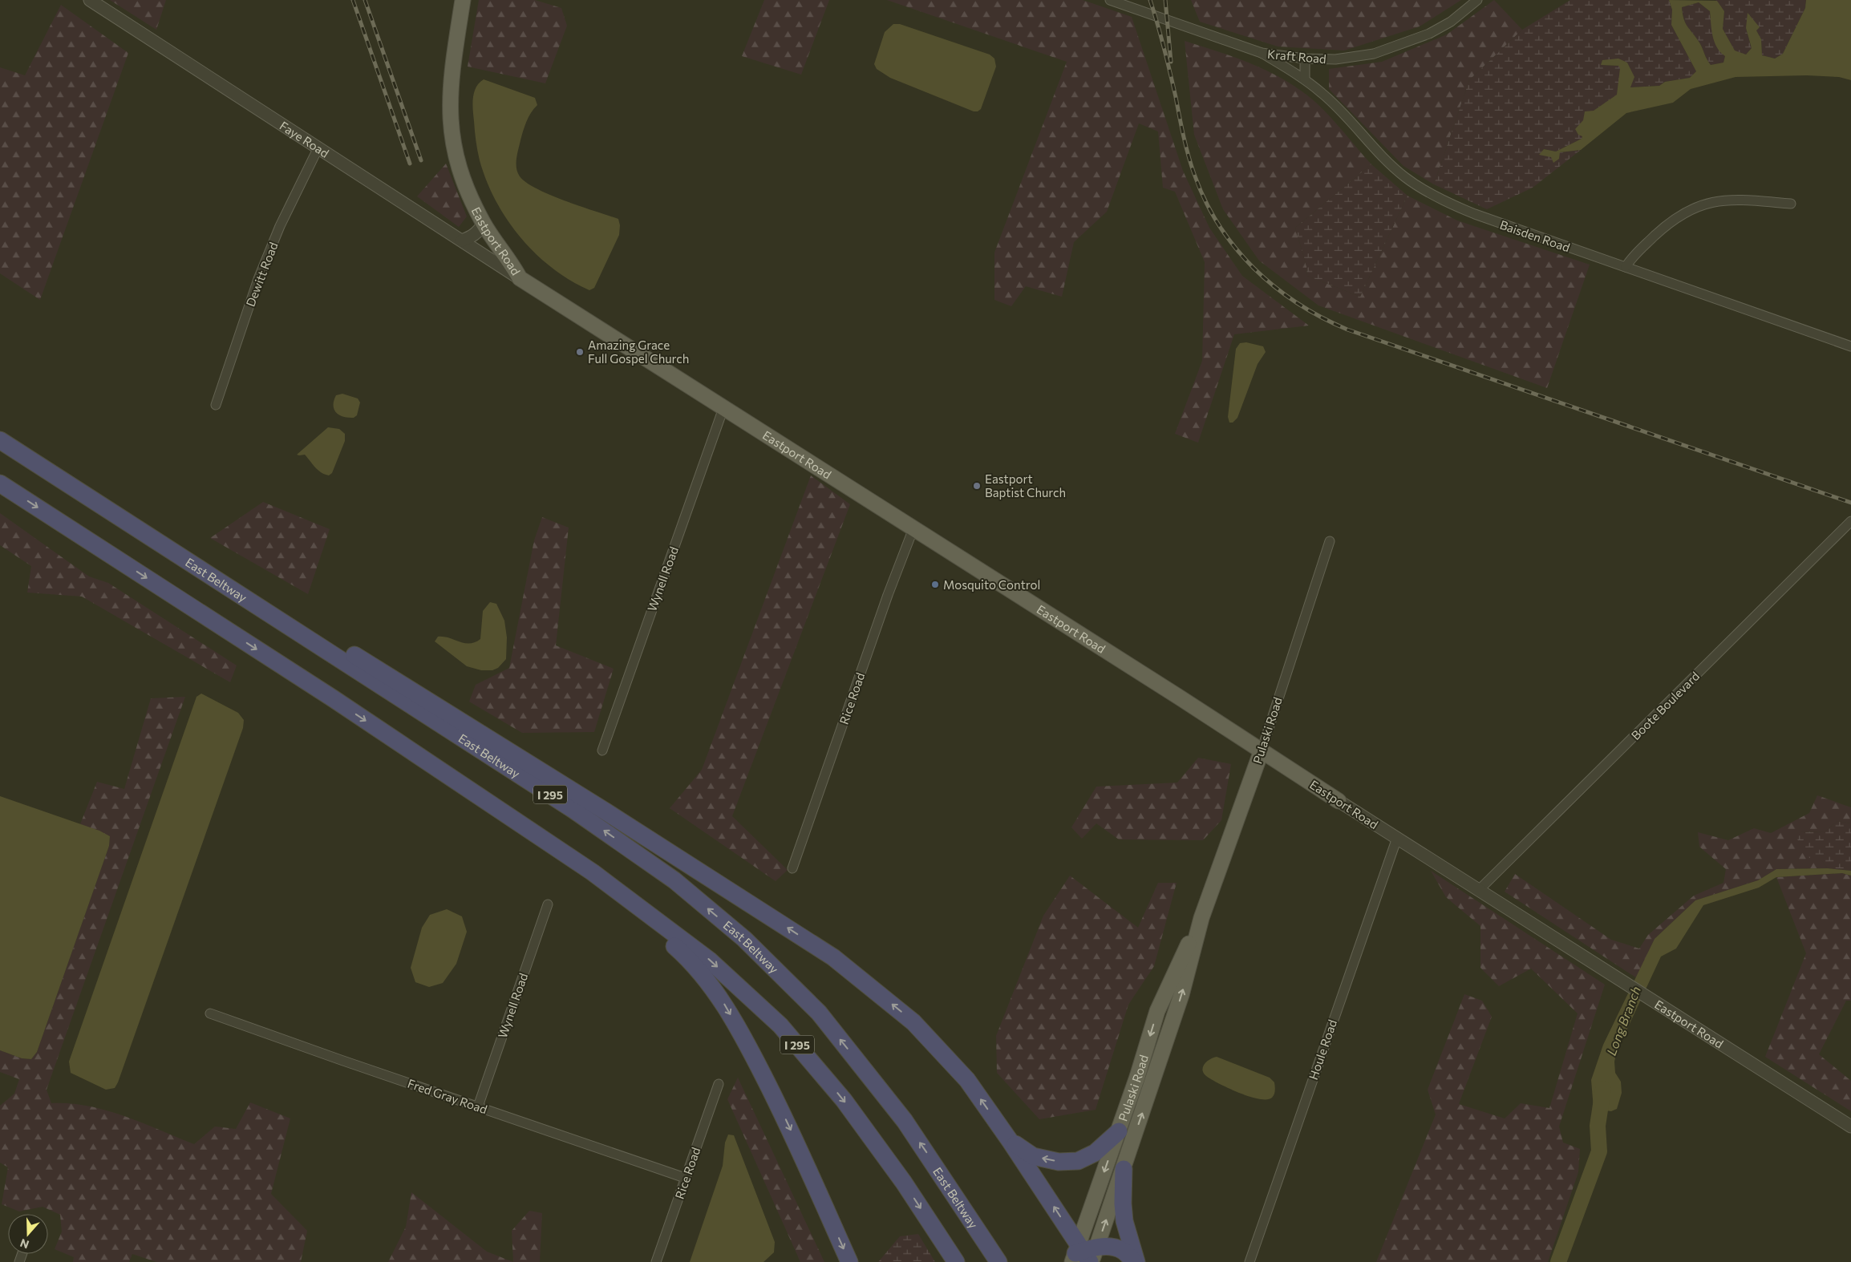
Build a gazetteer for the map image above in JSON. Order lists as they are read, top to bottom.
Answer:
{
  "streets": {
    "highway": ["East Beltway", "I 295"],
    "main road": ["Eastport Road", "Pulaski Road"],
    "street": [
      "Kraft Road",
      "Faye Road",
      "Baisden Road",
      "Dewitt Road",
      "Wynell Road",
      "Rice Road",
      "Boote Boulevard",
      "Houle Road",
      "Fred Gray Road"
    ]
  },
  "crossings": [
    ["Kraft Road", "Baisden Road"],
    ["Faye Road", "Eastport Road"],
    ["Faye Road", "Dewitt Road"],
    ["Eastport Road", "Wynell Road"],
    ["Eastport Road", "Rice Road"],
    ["Eastport Road", "Boote Boulevard"],
    ["Eastport Road", "Pulaski Road"],
    ["Eastport Road", "Houle Road"],
    ["Wynell Road", "Fred Gray Road"],
    ["Rice Road", "Fred Gray Road"]
  ],
  "water": ["Long Branch"],
  "places": ["Amazing Grace Full Gospel Church", "Eastport Baptist Church", "Mosquito Control"],
  "north": "bottom"
}
